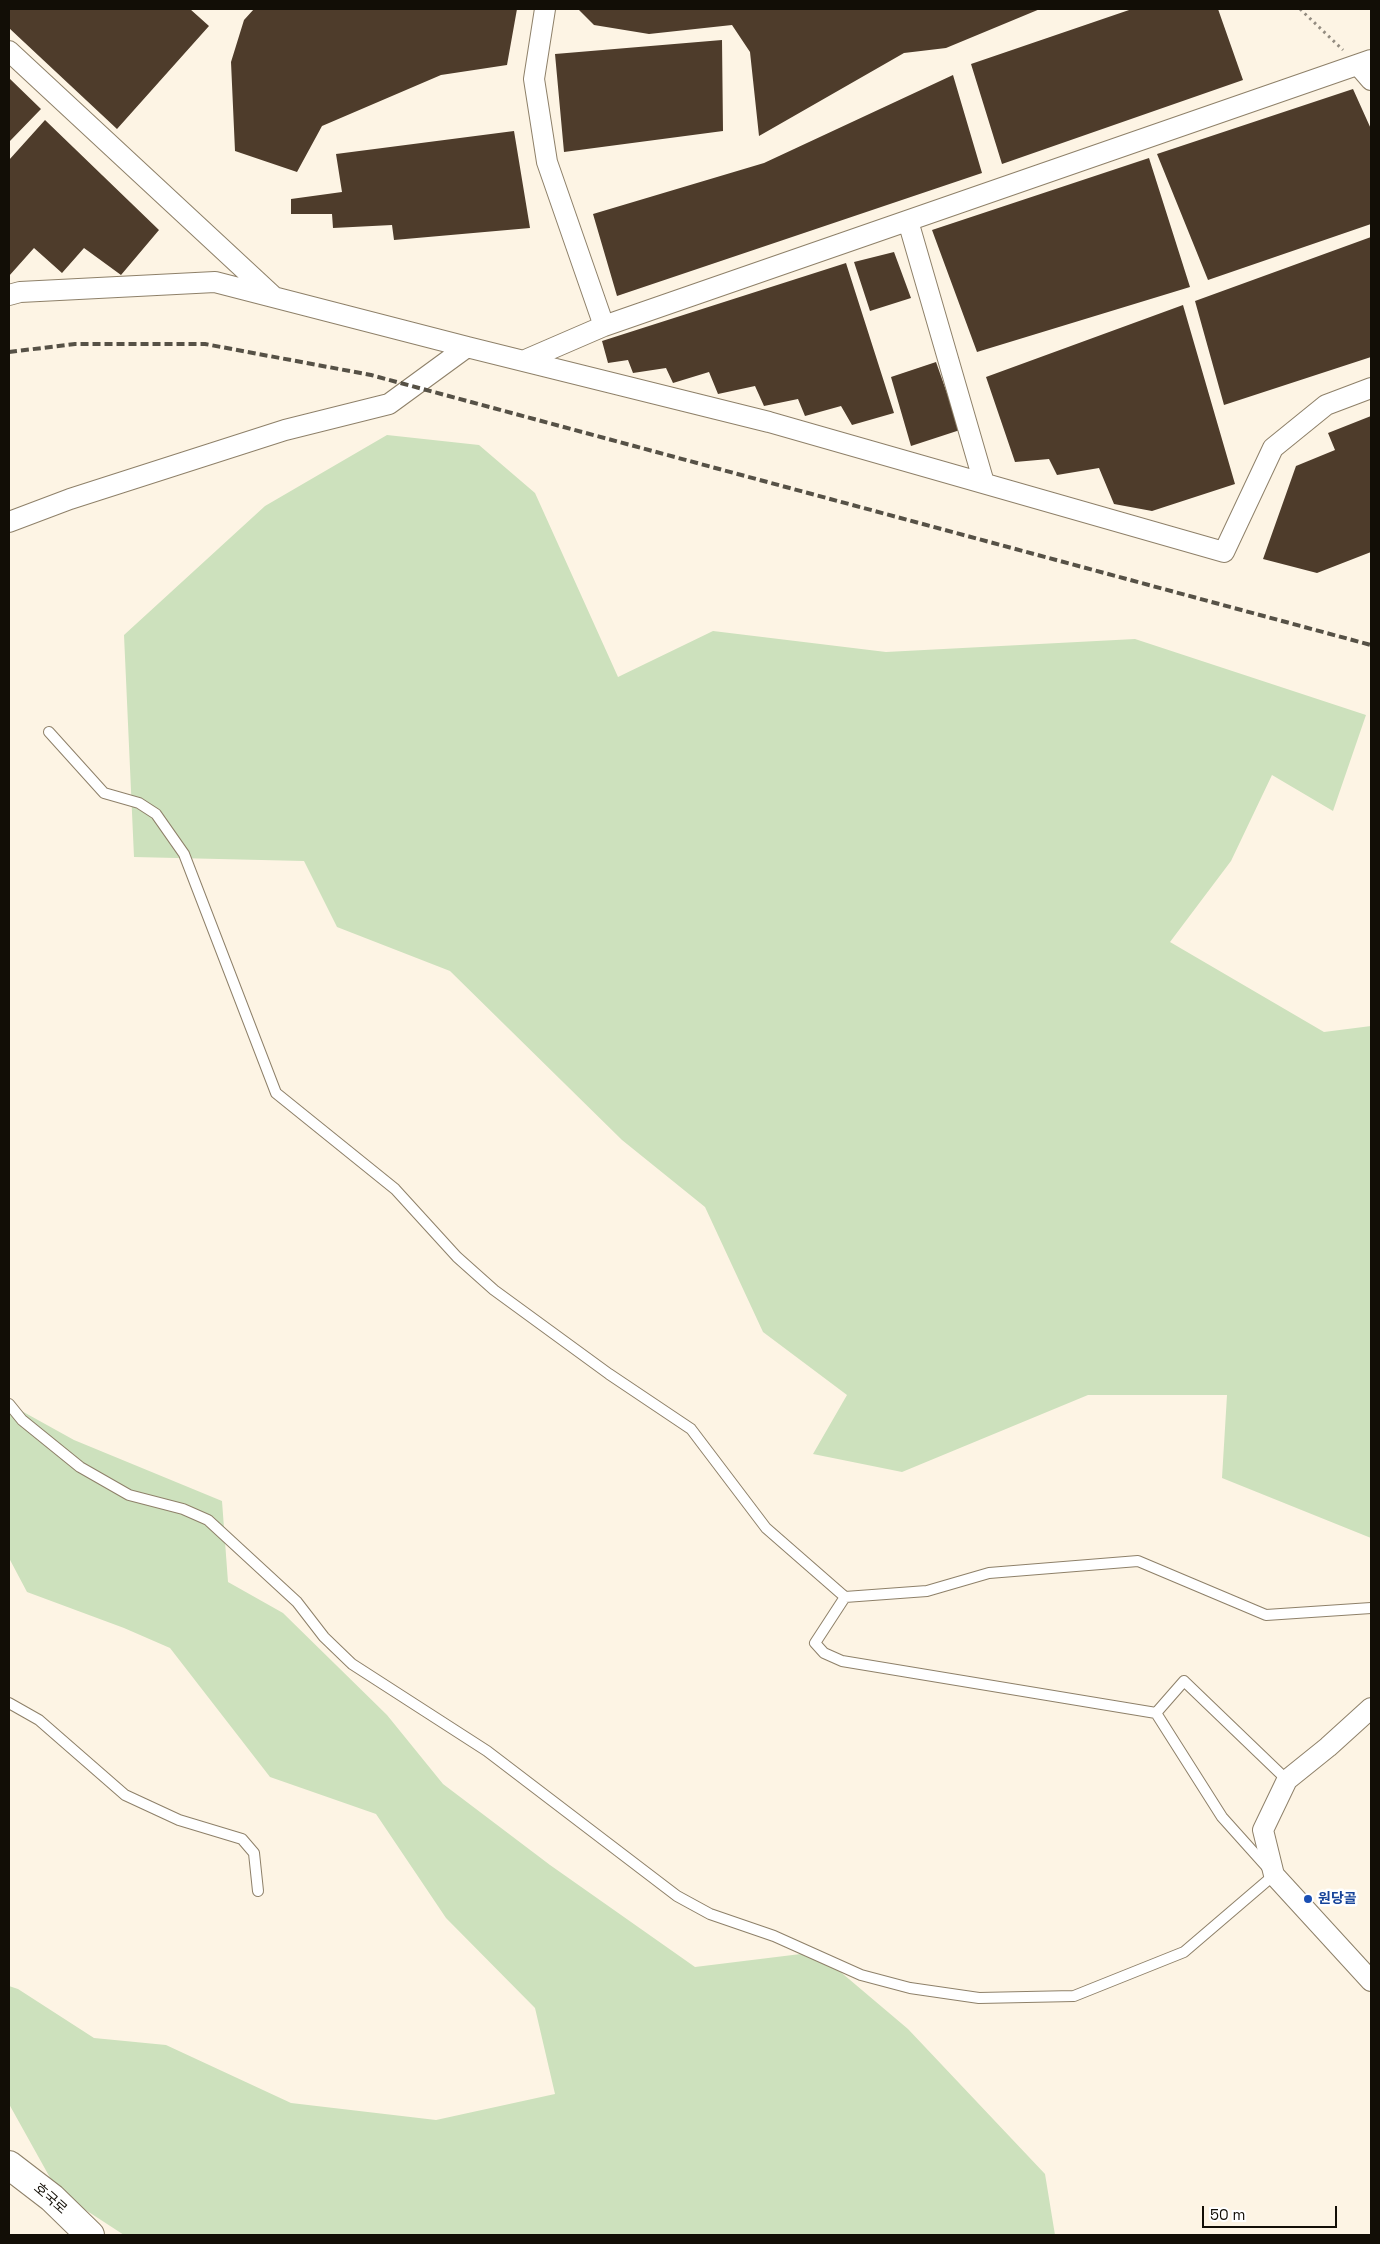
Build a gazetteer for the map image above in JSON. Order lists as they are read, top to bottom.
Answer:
{
  "streets": {
    "main road": ["호국로"]
  },
  "places": ["원당골"],
  "scale_bar": "50 m"
}
